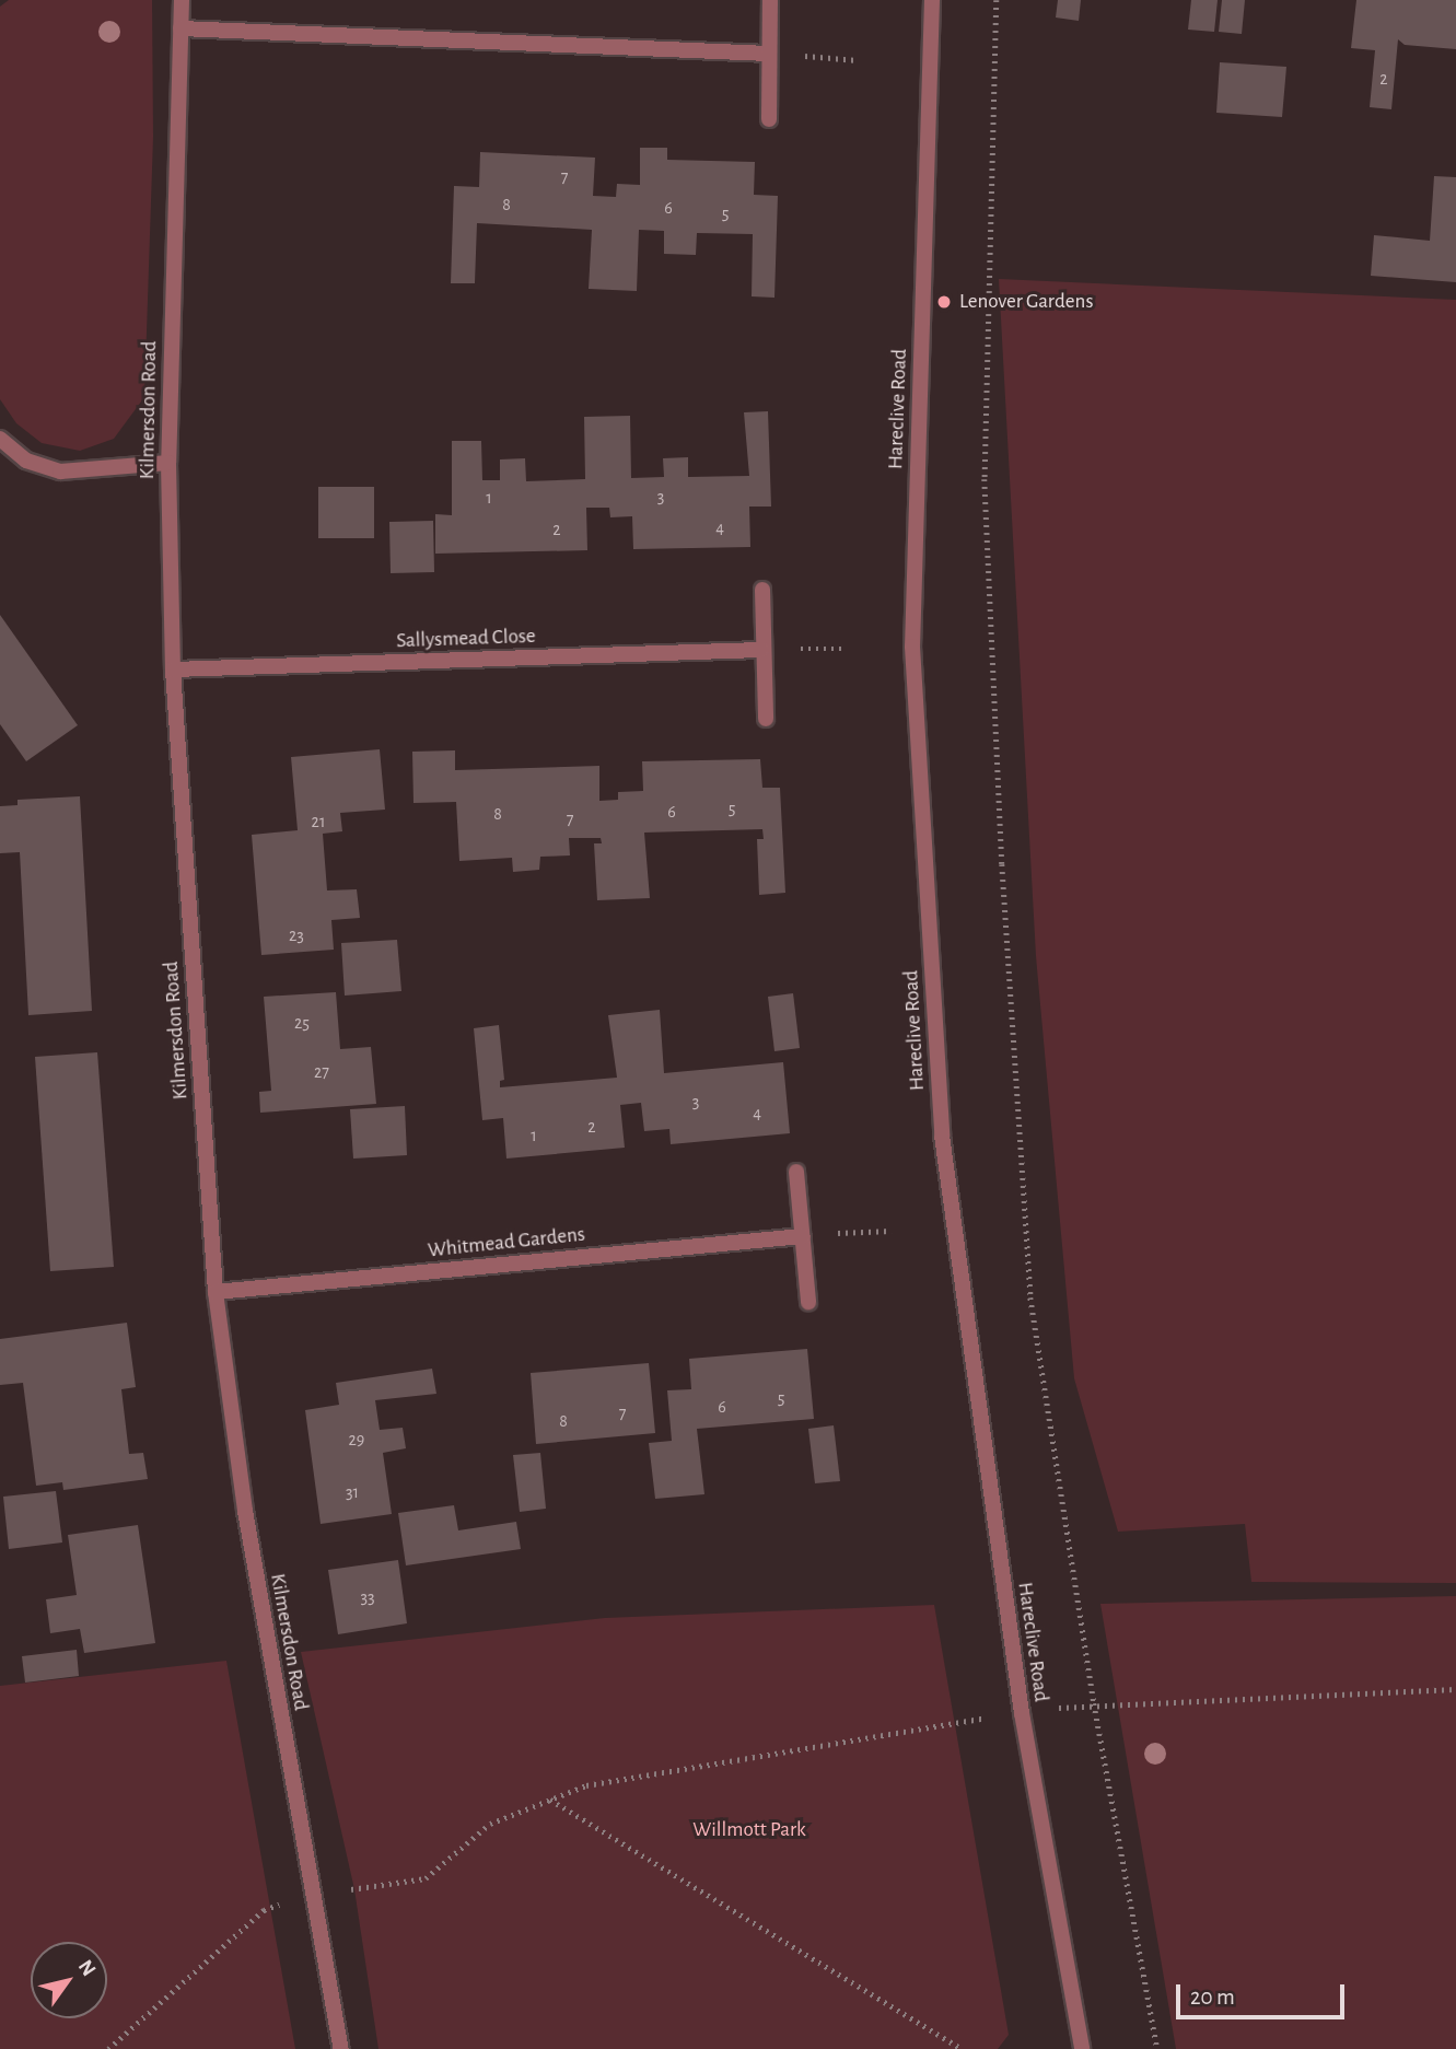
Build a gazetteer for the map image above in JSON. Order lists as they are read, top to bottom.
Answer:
{
  "streets": {
    "street": [
      "Hareclive Road",
      "Kilmersdon Road",
      "Sallysmead Close",
      "Whitmead Gardens"
    ]
  },
  "crossings": [
    ["Kilmersdon Road", "Sallysmead Close"],
    ["Kilmersdon Road", "Whitmead Gardens"]
  ],
  "parks": ["Willmott Park"],
  "places": ["Lenover Gardens"],
  "house_numbers": [
    "2",
    "7",
    "8",
    "6",
    "5",
    "3",
    "1",
    "4",
    "2",
    "5",
    "6",
    "8",
    "7",
    "21",
    "23",
    "25",
    "27",
    "3",
    "4",
    "2",
    "1",
    "5",
    "6",
    "7",
    "8",
    "29",
    "31",
    "33"
  ],
  "scale_bar": "20 m",
  "north": "top right"
}
